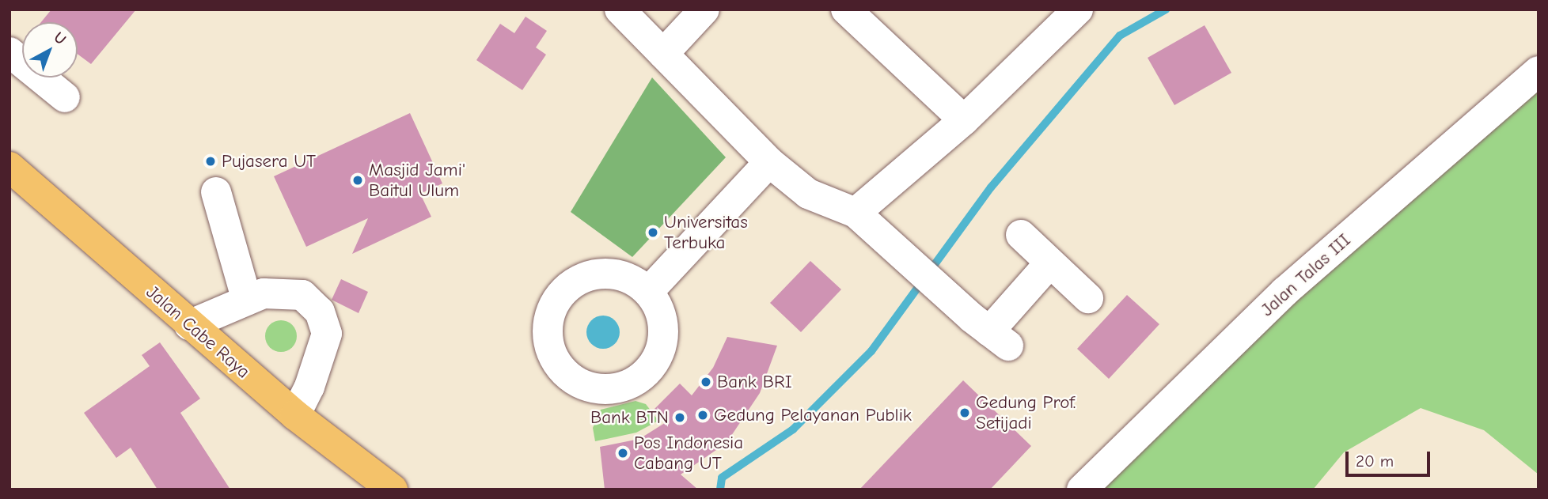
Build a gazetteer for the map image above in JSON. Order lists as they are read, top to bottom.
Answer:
{
  "streets": {
    "main road": ["Jalan Cabe Raya"],
    "street": ["Jalan Talas III"]
  },
  "places": [
    "Pujasera UT",
    "Masjid Jami' Baitul Ulum",
    "Universitas Terbuka",
    "Bank BRI",
    "Gedung Prof. Setijadi",
    "Gedung Pelayanan Publik",
    "Bank BTN",
    "Pos Indonesia Cabang UT"
  ],
  "scale_bar": "20 m",
  "north": "top right"
}
